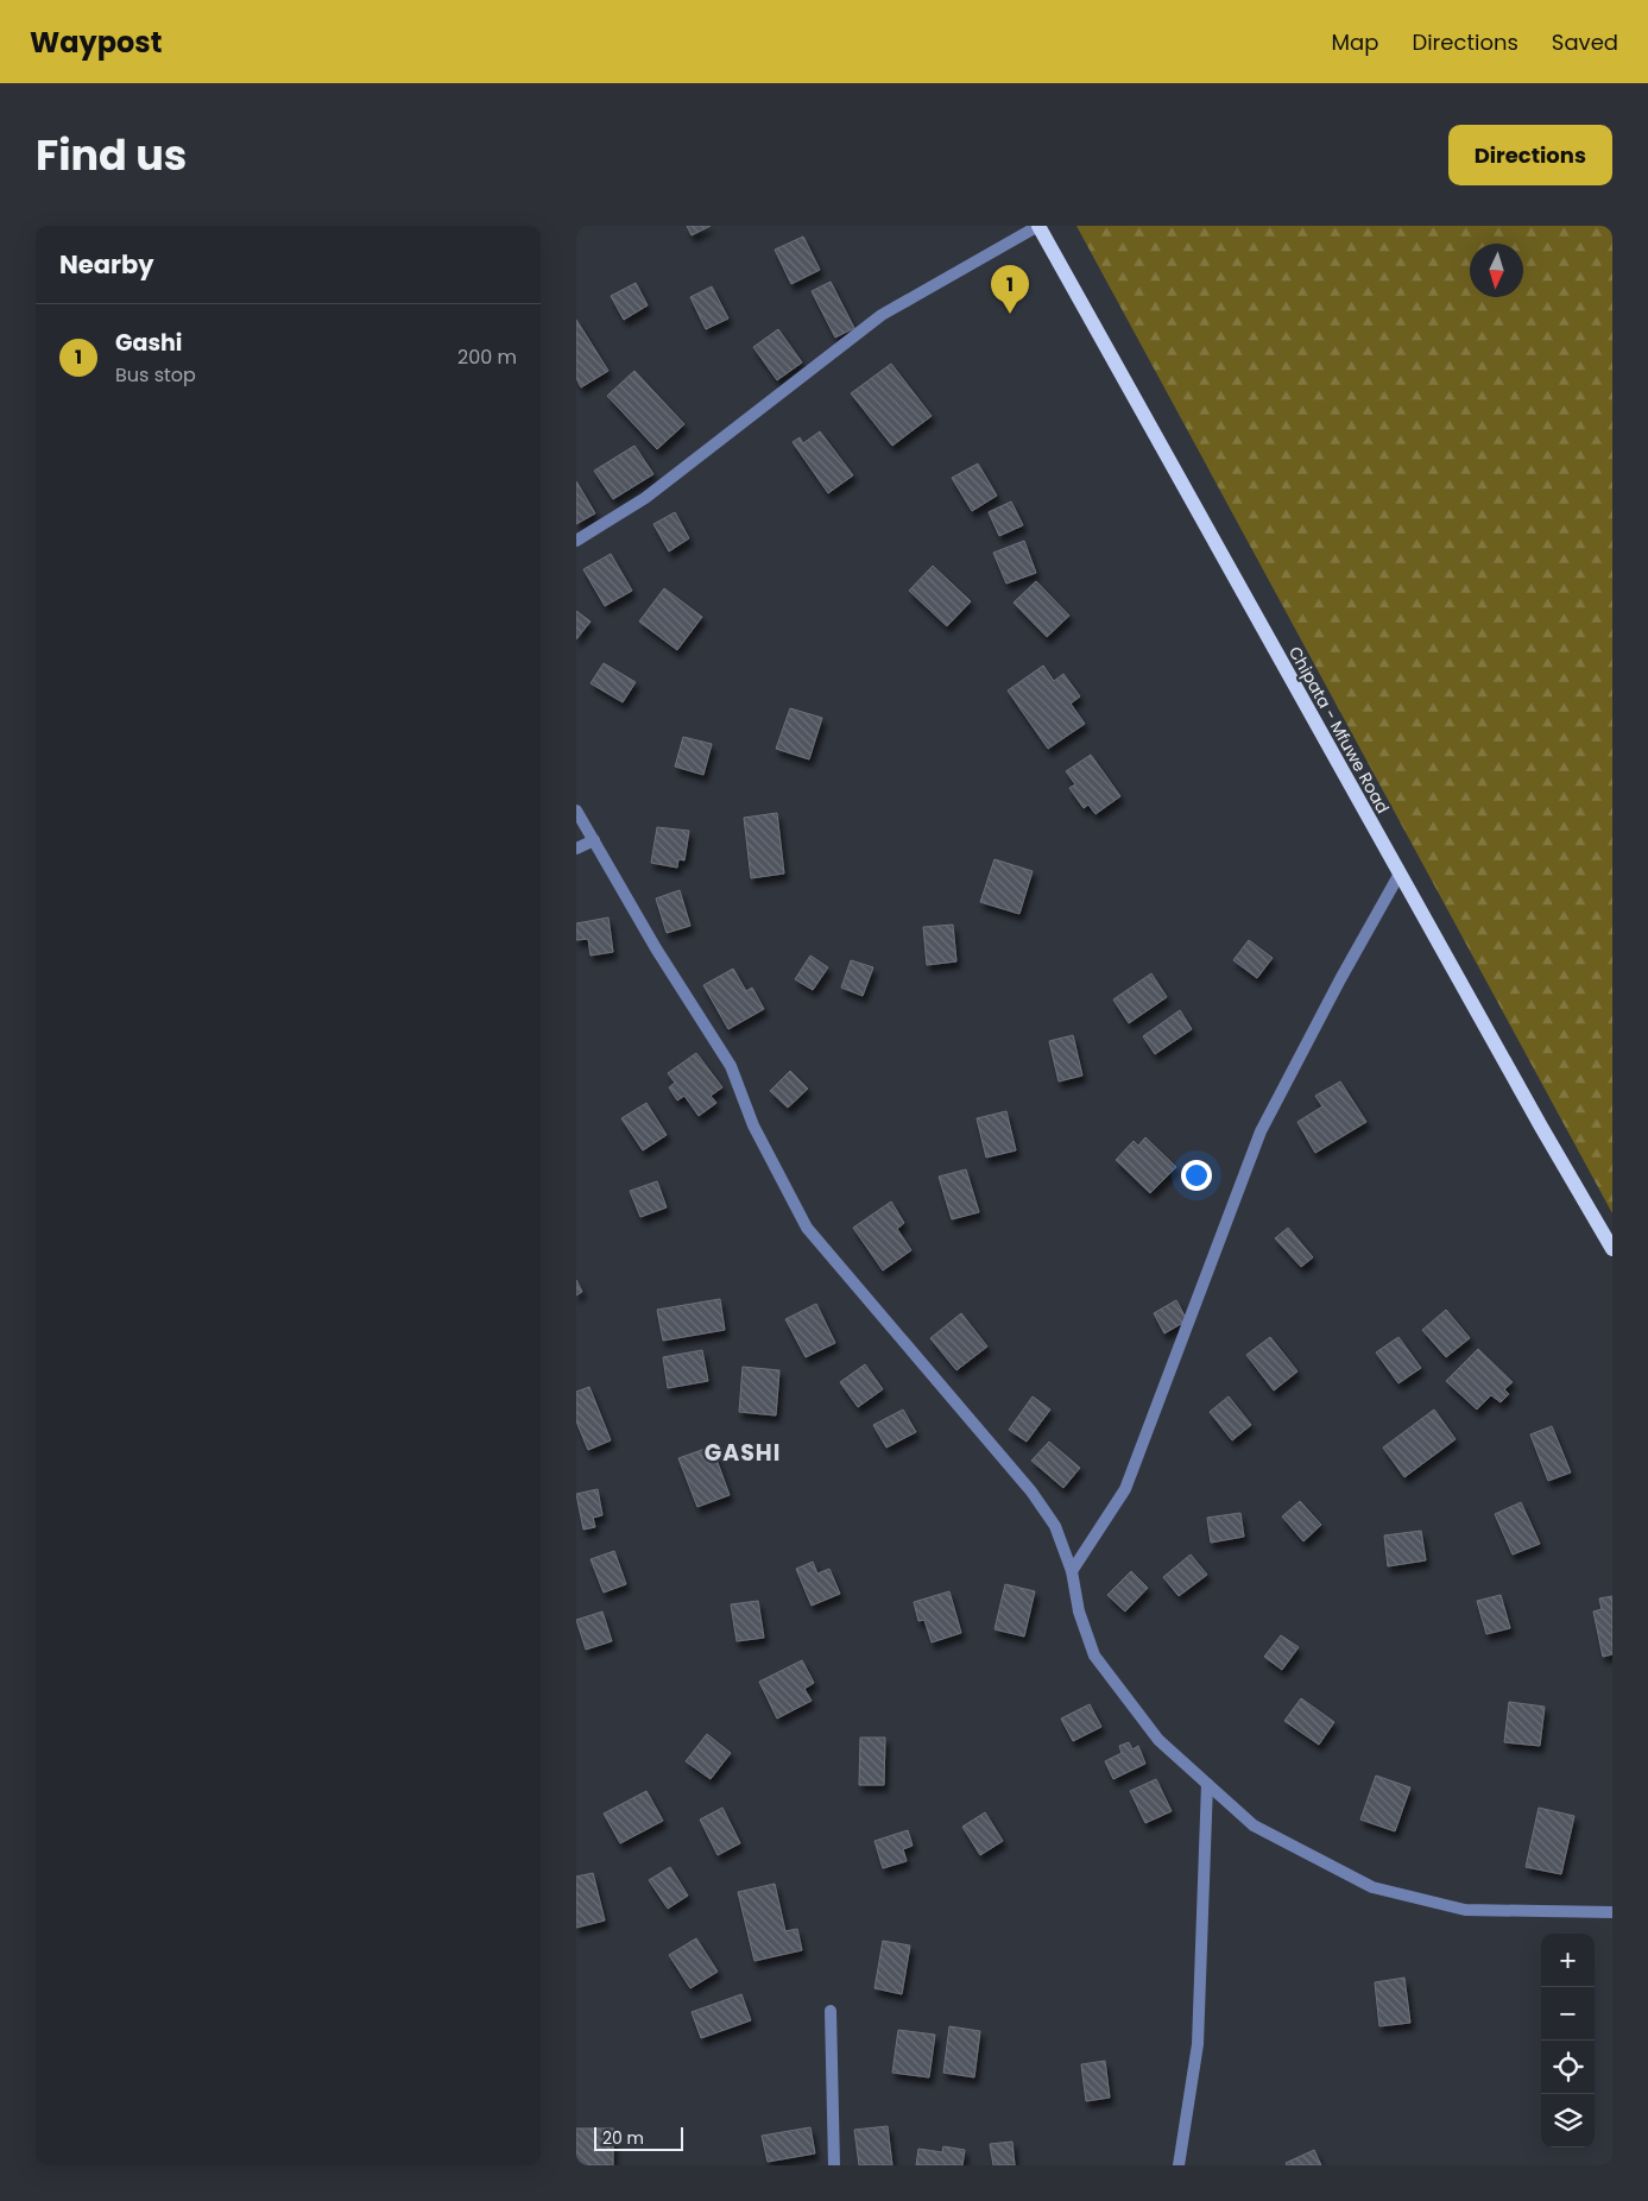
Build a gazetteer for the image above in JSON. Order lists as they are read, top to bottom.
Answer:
{
  "streets": {
    "main road": ["Chipata - Mfuwe Road"]
  },
  "districts": ["GASHI"],
  "scale_bar": "20 m",
  "north": "bottom",
  "page": {
    "header": "Waypost",
    "nav": ["Map", "Directions", "Saved"],
    "title": "Find us",
    "buttons": "Directions",
    "heading": "Nearby",
    "pins": "1",
    "list": [
      {
        "mark": "1",
        "name": "Gashi",
        "note": "Bus stop",
        "value": "200 m"
      }
    ],
    "map_buttons": ["+", "−"],
    "scale": "20 m"
  }
}
